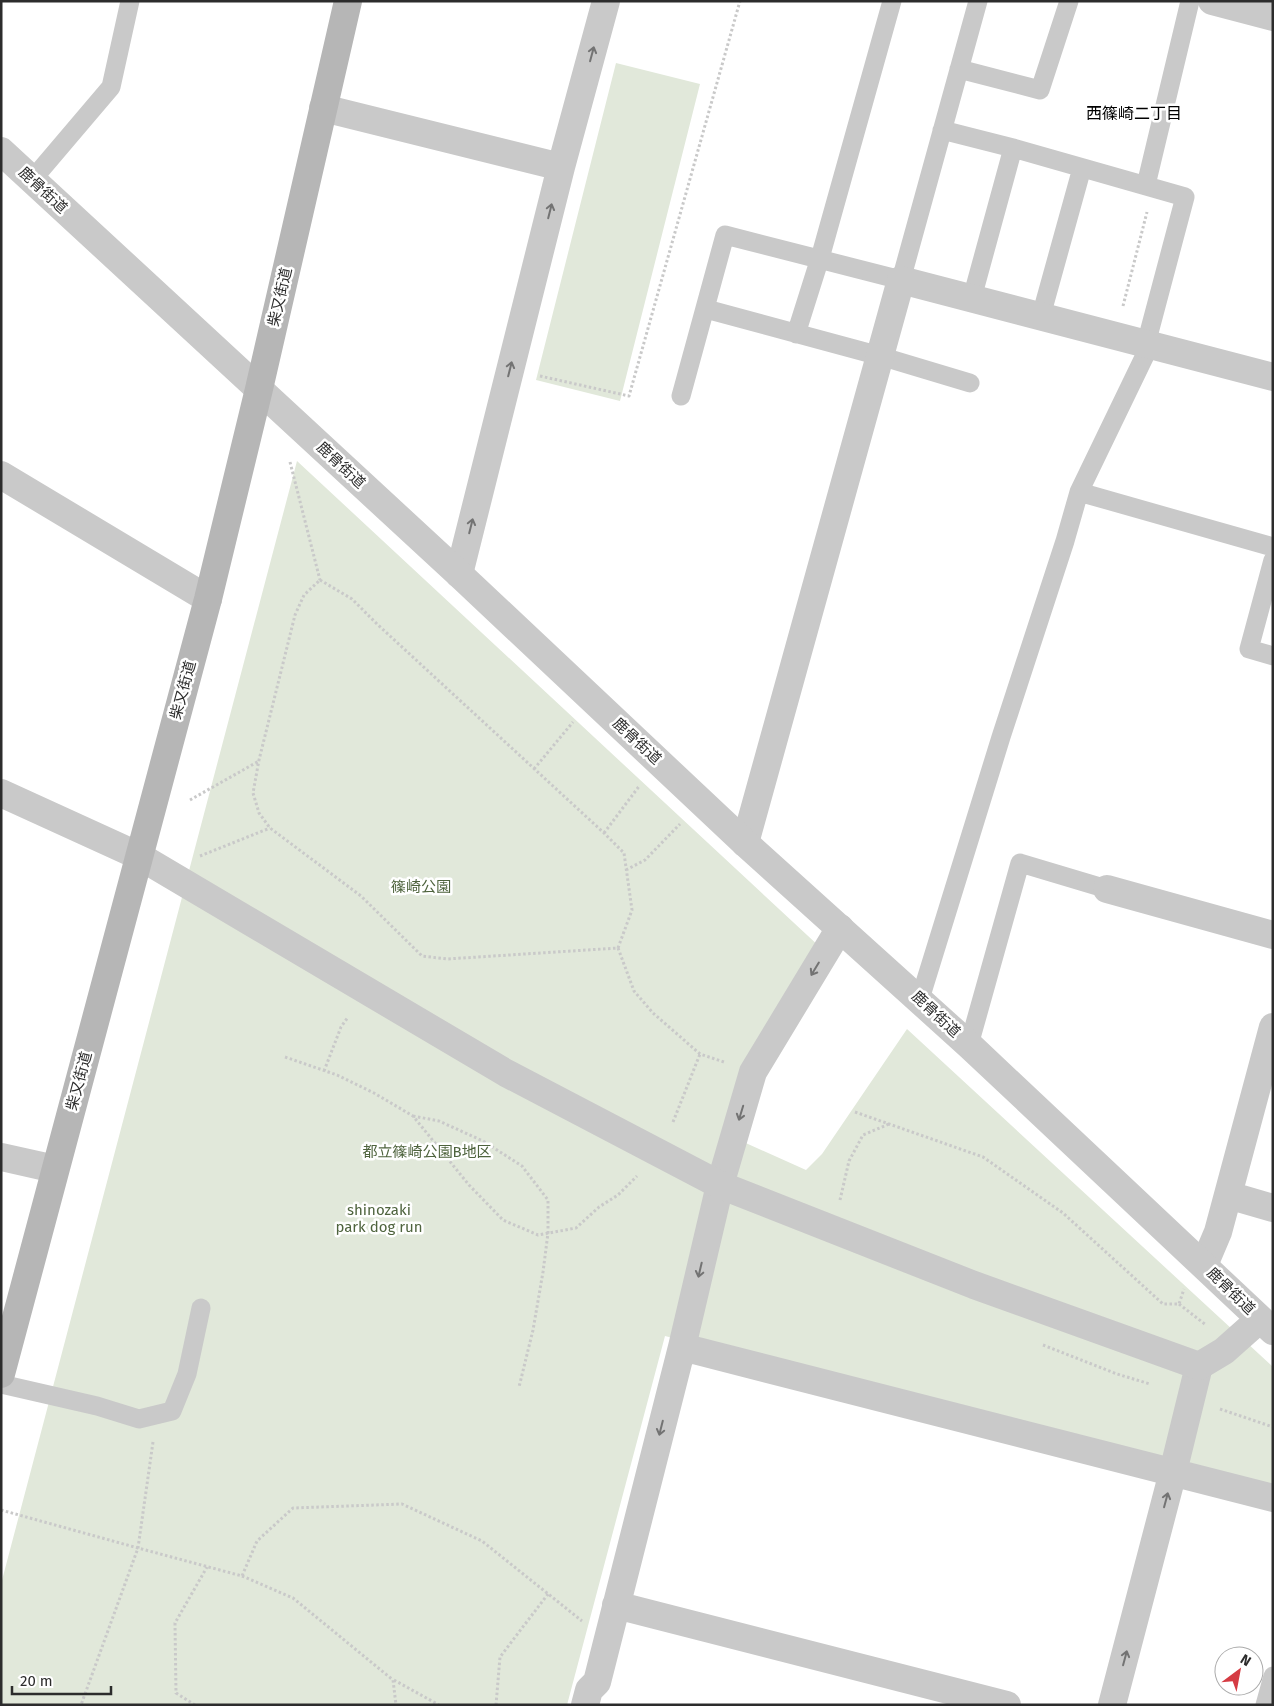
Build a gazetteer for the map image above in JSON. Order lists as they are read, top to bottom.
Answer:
{
  "streets": {
    "main road": ["柴又街道"],
    "street": ["鹿骨街道"]
  },
  "crossings": [
    ["鹿骨街道", "柴又街道"]
  ],
  "districts": ["西篠崎二丁目"],
  "parks": ["篠崎公園", "都立篠崎公園B地区", "shinozaki park dog run"],
  "scale_bar": "20 m",
  "north": "top right"
}
